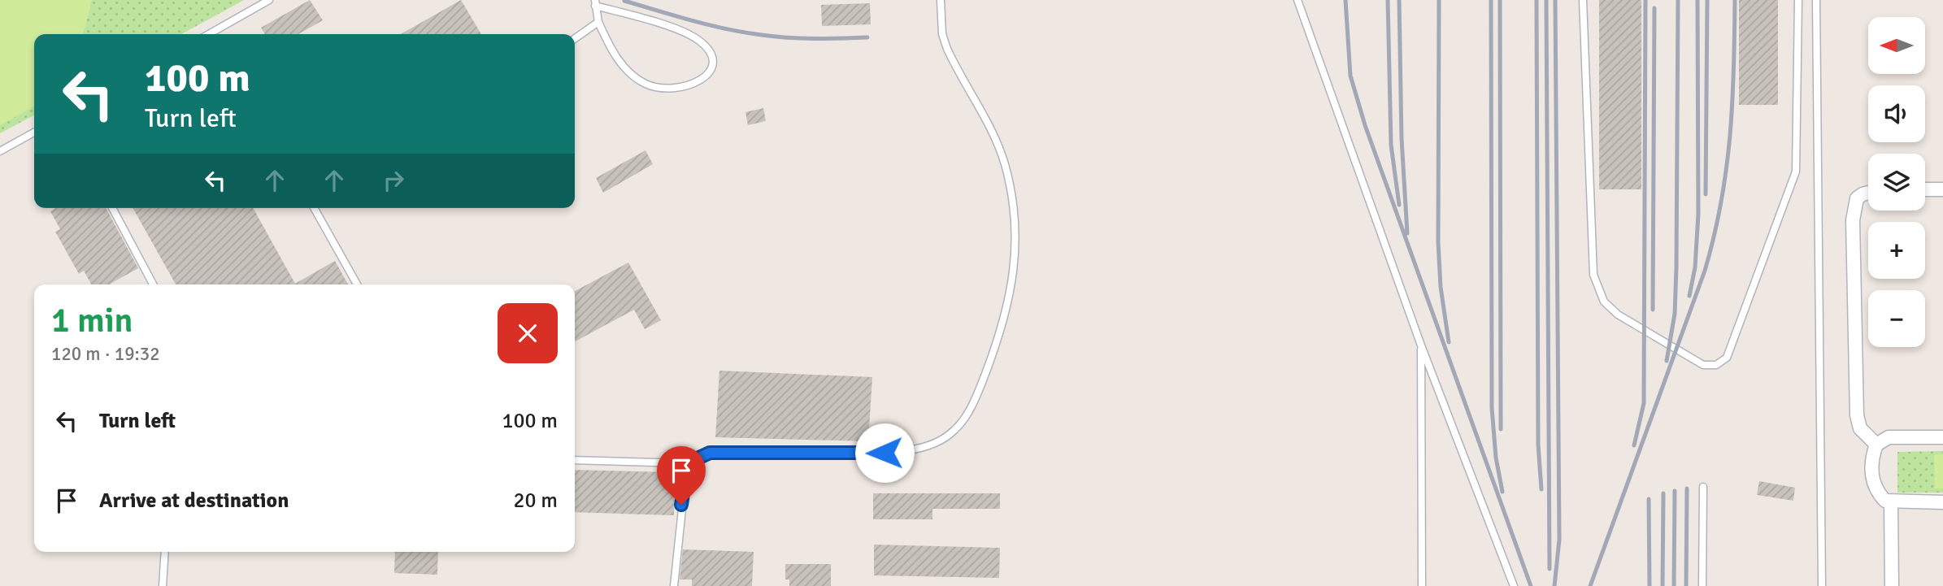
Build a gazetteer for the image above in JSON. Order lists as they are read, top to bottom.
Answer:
{
  "north": "left",
  "page": {
    "map_buttons": ["+", "−"],
    "turn": ["100 m", "Turn left"],
    "heading": ["1 min", "120 m · 19:32"],
    "list": [
      {
        "name": "Turn left",
        "value": "100 m"
      },
      {
        "name": "Arrive at destination",
        "value": "20 m"
      }
    ]
  }
}
